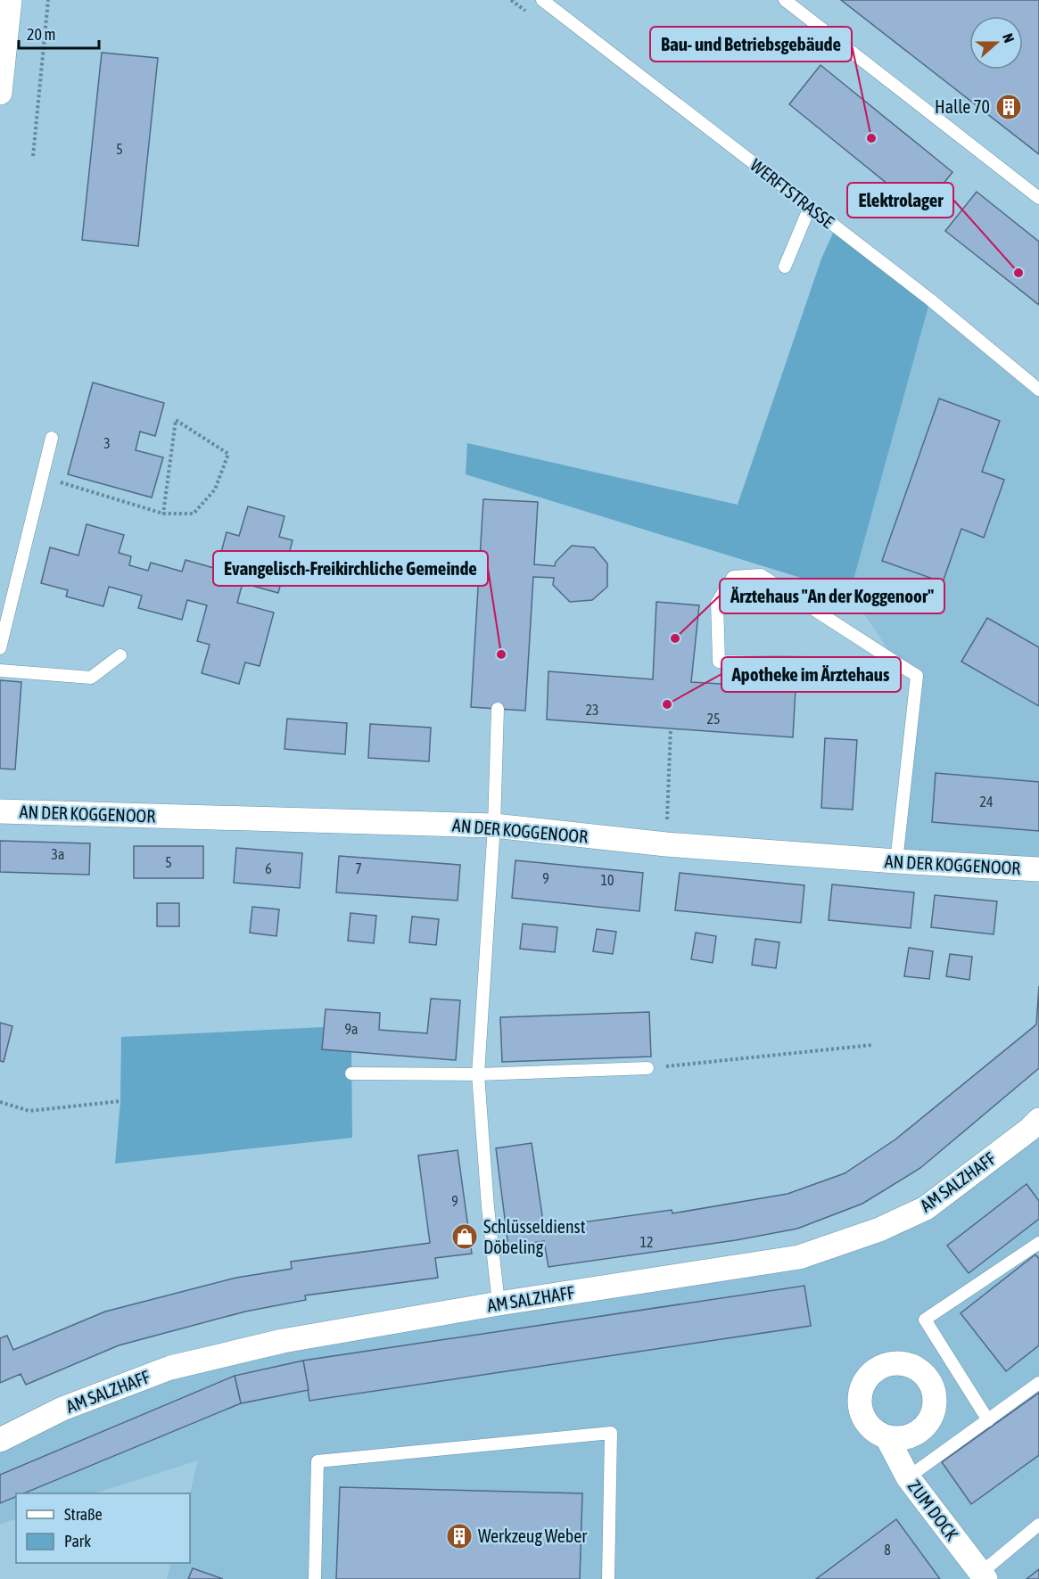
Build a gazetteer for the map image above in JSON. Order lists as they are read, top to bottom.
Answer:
{
  "streets": {
    "street": ["AN DER KOGGENOOR", "AM SALZHAFF", "ZUM DOCK"],
    "lane": ["WERFTSTRASSE"]
  },
  "places": {
    "building": ["Halle 70", "Werkzeug Weber"],
    "other": [
      "Bau- und Betriebsgebäude",
      "Elektrolager",
      "Ärztehaus \"An der Koggenoor\"",
      "Evangelisch-Freikirchliche Gemeinde",
      "Apotheke im Ärztehaus"
    ],
    "shop": ["Schlüsseldienst Döbeling"]
  },
  "house_numbers": [
    "5",
    "3",
    "23",
    "25",
    "24",
    "3a",
    "5",
    "6",
    "7",
    "9",
    "10",
    "9a",
    "9",
    "12",
    "8"
  ],
  "legend": ["Straße", "Park"],
  "scale_bar": "20 m",
  "north": "right"
}
